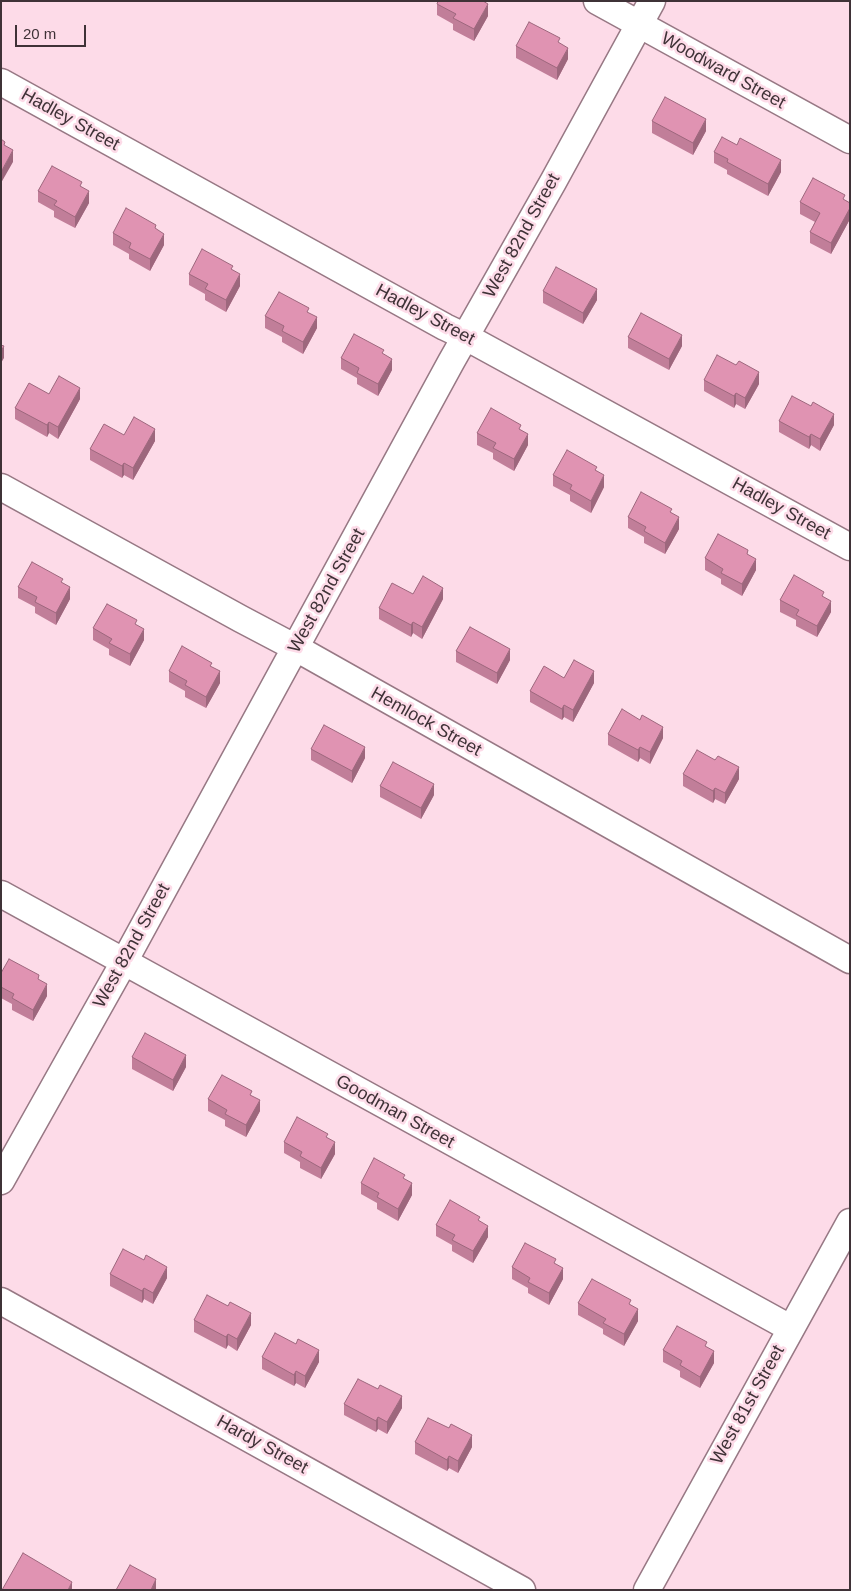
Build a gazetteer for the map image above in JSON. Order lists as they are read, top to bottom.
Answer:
{
  "streets": {
    "street": [
      "Woodward Street",
      "Hadley Street",
      "West 82nd Street",
      "Hemlock Street",
      "Goodman Street",
      "West 81st Street",
      "Hardy Street"
    ]
  },
  "crossings": [
    ["Woodward Street", "West 82nd Street"],
    ["Hadley Street", "West 82nd Street"],
    ["West 82nd Street", "Hemlock Street"],
    ["West 82nd Street", "Goodman Street"],
    ["Goodman Street", "West 81st Street"]
  ],
  "scale_bar": "20 m"
}
